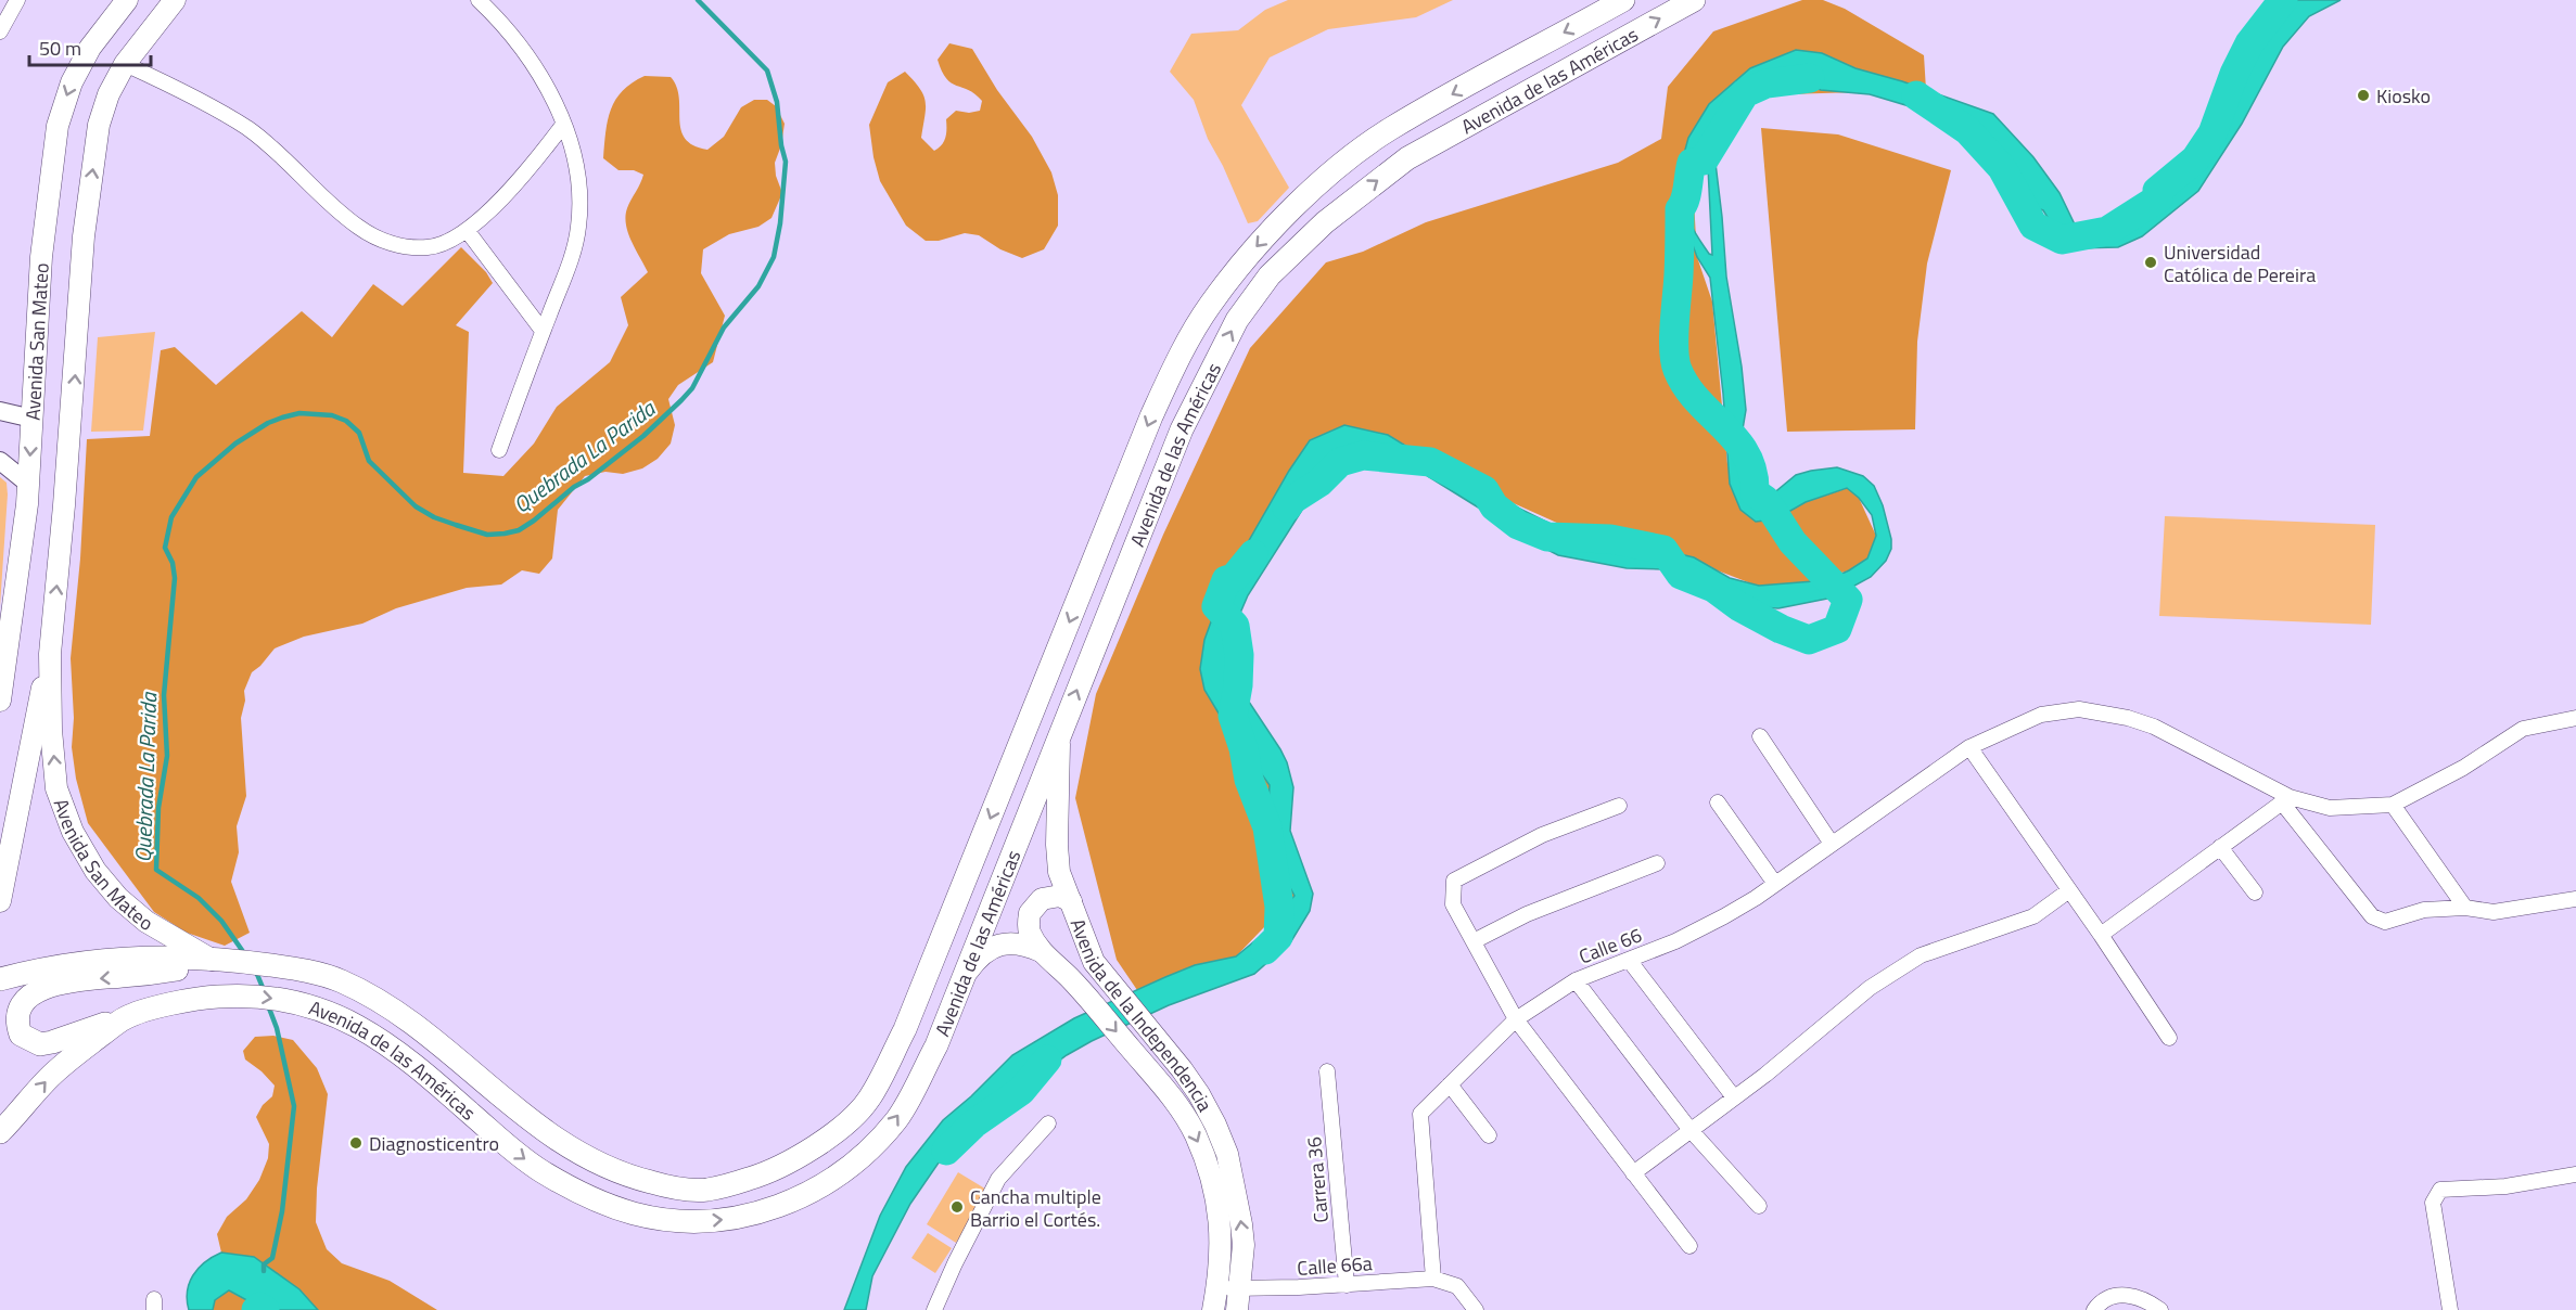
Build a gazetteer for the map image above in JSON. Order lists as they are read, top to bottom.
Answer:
{
  "streets": {
    "main road": ["Avenida de las Américas", "Avenida San Mateo", "Avenida de la Independencia"],
    "street": ["Calle 66", "Carrera 36", "Calle 66a"]
  },
  "crossings": [
    ["Avenida de las Américas", "Avenida San Mateo"],
    ["Avenida de las Américas", "Avenida de la Independencia"],
    ["Calle 66", "Calle 66a"],
    ["Avenida de la Independencia", "Calle 66a"],
    ["Carrera 36", "Calle 66a"]
  ],
  "water": ["Quebrada La Parida"],
  "places": [
    "Kiosko",
    "Universidad Católica de Pereira",
    "Diagnosticentro",
    "Cancha multiple Barrio el Cortés."
  ],
  "scale_bar": "50 m"
}
